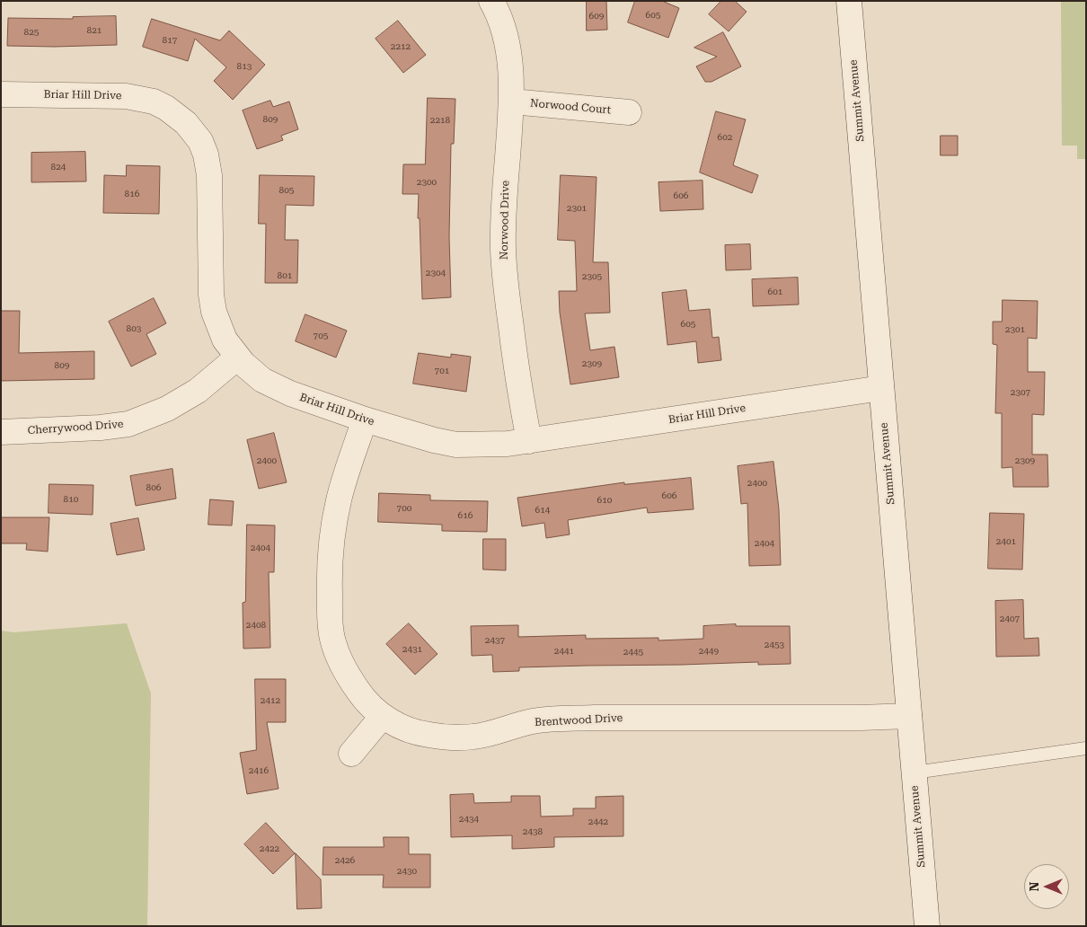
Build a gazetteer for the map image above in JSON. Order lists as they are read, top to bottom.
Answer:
{
  "streets": {
    "street": [
      "Briar Hill Drive",
      "Summit Avenue",
      "Norwood Court",
      "Norwood Drive",
      "Cherrywood Drive",
      "Brentwood Drive"
    ]
  },
  "crossings": [
    ["Briar Hill Drive", "Summit Avenue"],
    ["Briar Hill Drive", "Norwood Drive"],
    ["Briar Hill Drive", "Cherrywood Drive"],
    ["Briar Hill Drive", "Brentwood Drive"],
    ["Summit Avenue", "Brentwood Drive"],
    ["Norwood Court", "Norwood Drive"]
  ],
  "house_numbers": [
    "605",
    "609",
    "821",
    "825",
    "817",
    "2212",
    "813",
    "809",
    "2218",
    "602",
    "824",
    "2300",
    "805",
    "816",
    "606",
    "2301",
    "2304",
    "801",
    "2305",
    "601",
    "605",
    "803",
    "2301",
    "705",
    "2309",
    "809",
    "701",
    "2307",
    "2400",
    "2309",
    "2400",
    "806",
    "606",
    "810",
    "610",
    "700",
    "614",
    "616",
    "2401",
    "2404",
    "2404",
    "2407",
    "2408",
    "2437",
    "2453",
    "2431",
    "2441",
    "2449",
    "2445",
    "2412",
    "2416",
    "2434",
    "2442",
    "2438",
    "2422",
    "2426",
    "2430"
  ],
  "north": "left"
}
